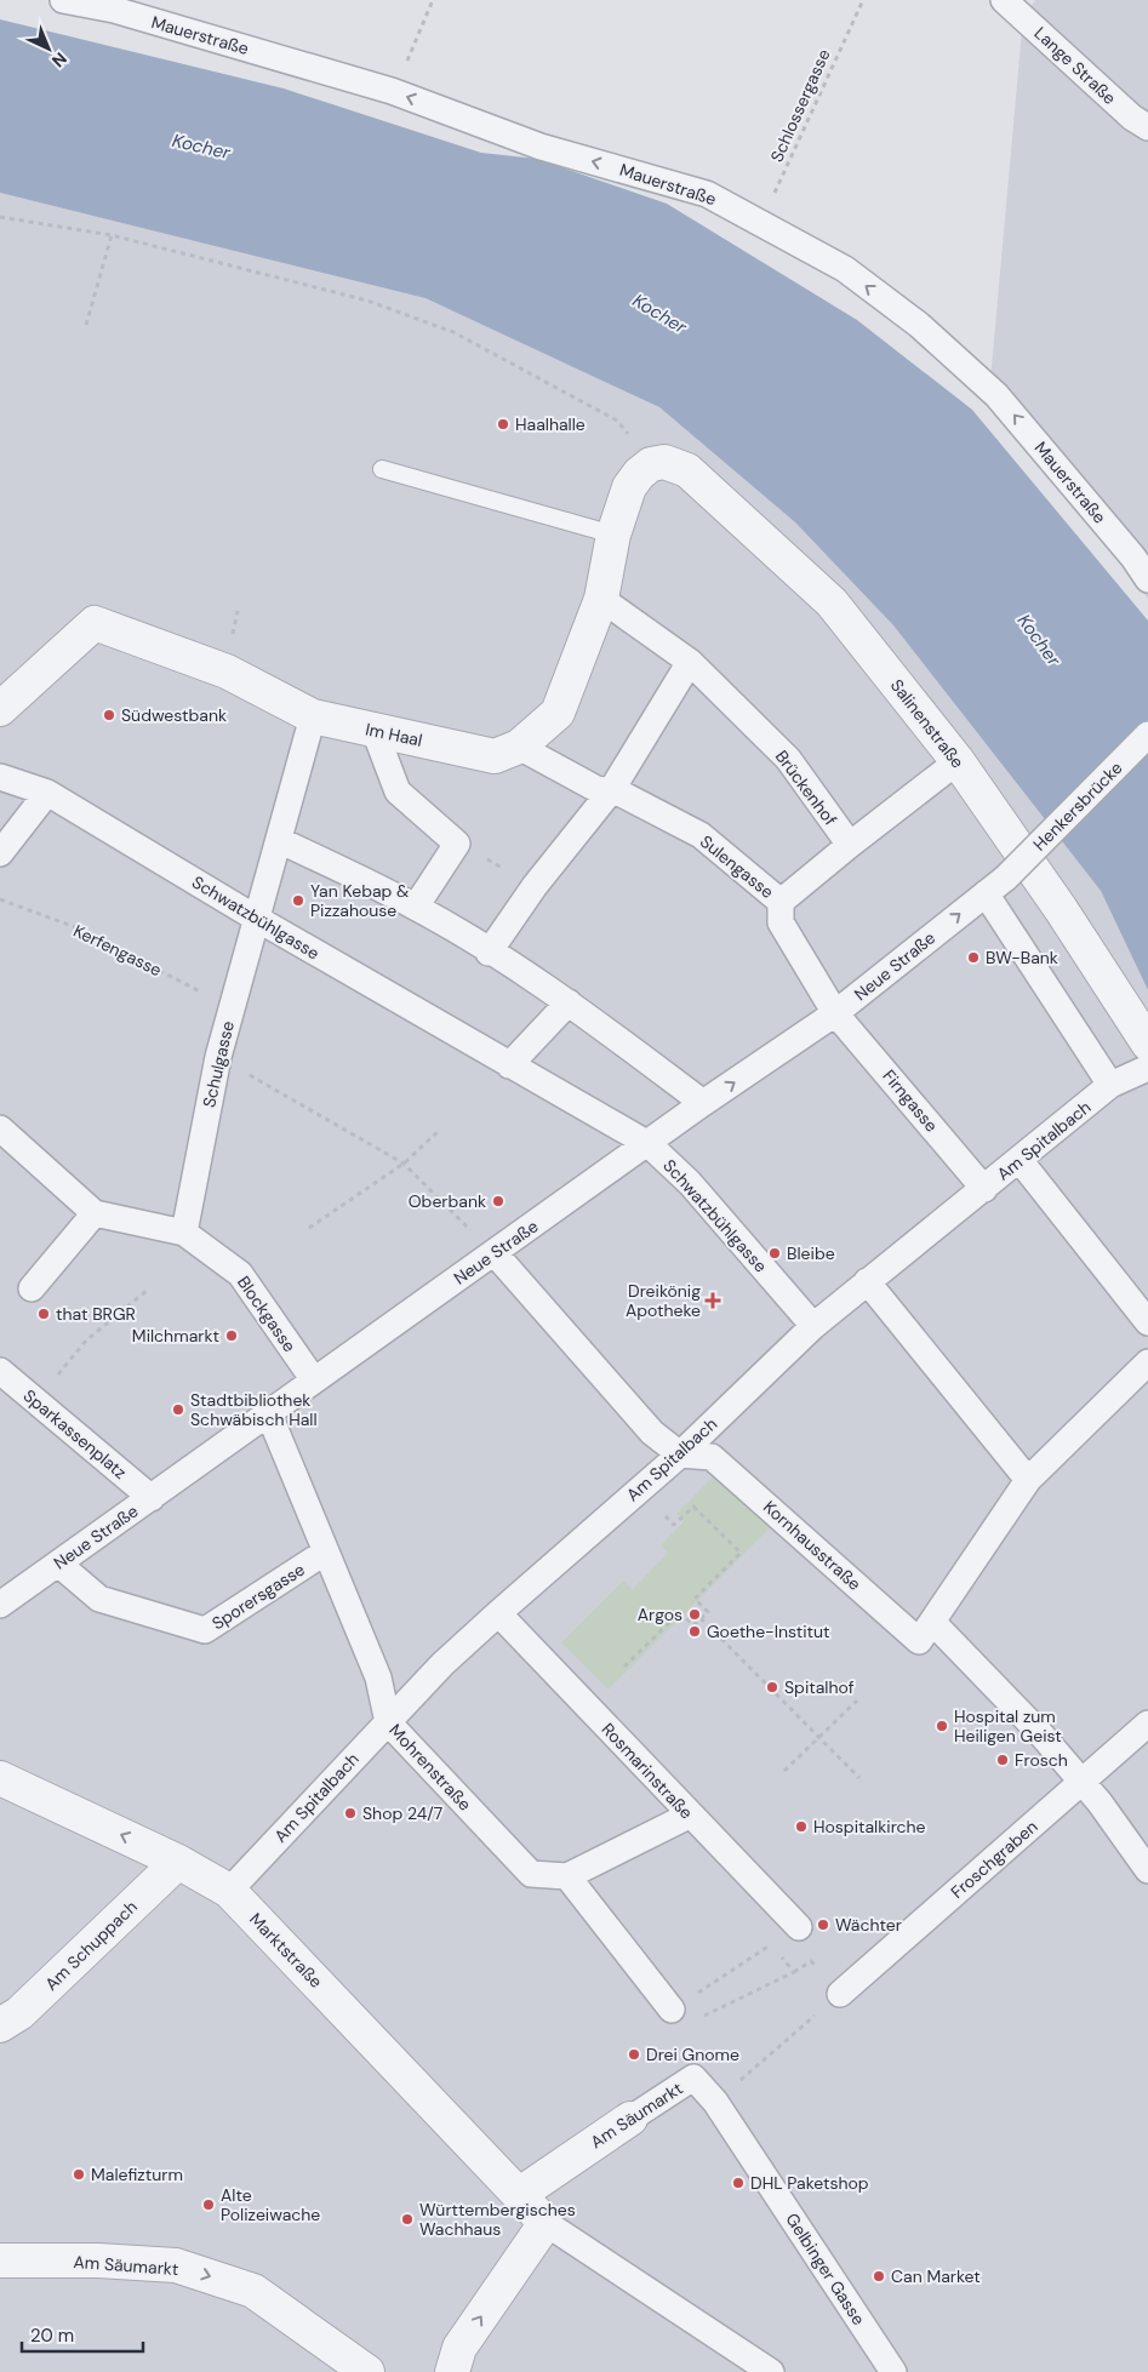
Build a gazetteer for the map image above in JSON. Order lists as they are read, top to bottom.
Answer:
{
  "streets": {
    "street": [
      "Mauerstraße",
      "Lange Straße",
      "Salinenstraße",
      "Im Haal",
      "Brückenhof",
      "Henkersbrücke",
      "Sulengasse",
      "Schwatzbühlgasse",
      "Neue Straße",
      "Schulgasse",
      "Firngasse",
      "Am Spitalbach",
      "Blockgasse",
      "Sparkassenplatz",
      "Kornhausstraße",
      "Sporersgasse",
      "Mohrenstraße",
      "Rosmarinstraße",
      "Froschgraben",
      "Am Schuppach",
      "Marktstraße",
      "Am Säumarkt",
      "Gelbinger Gasse"
    ],
    "path": ["Schlossergasse", "Kerfengasse"]
  },
  "crossings": [
    ["Mauerstraße", "Schlossergasse"],
    ["Salinenstraße", "Im Haal"],
    ["Im Haal", "Brückenhof"],
    ["Im Haal", "Sulengasse"],
    ["Im Haal", "Schulgasse"],
    ["Henkersbrücke", "Neue Straße"],
    ["Sulengasse", "Neue Straße"],
    ["Sulengasse", "Firngasse"],
    ["Schwatzbühlgasse", "Neue Straße"],
    ["Schwatzbühlgasse", "Schulgasse"],
    ["Schwatzbühlgasse", "Am Spitalbach"],
    ["Kerfengasse", "Schulgasse"],
    ["Neue Straße", "Firngasse"],
    ["Neue Straße", "Blockgasse"],
    ["Neue Straße", "Sparkassenplatz"],
    ["Neue Straße", "Sporersgasse"],
    ["Neue Straße", "Mohrenstraße"],
    ["Schulgasse", "Blockgasse"],
    ["Firngasse", "Am Spitalbach"],
    ["Am Spitalbach", "Kornhausstraße"],
    ["Am Spitalbach", "Mohrenstraße"],
    ["Am Spitalbach", "Rosmarinstraße"],
    ["Am Spitalbach", "Marktstraße"],
    ["Sporersgasse", "Mohrenstraße"],
    ["Am Schuppach", "Marktstraße"],
    ["Marktstraße", "Am Säumarkt"],
    ["Am Säumarkt", "Gelbinger Gasse"]
  ],
  "one_way": ["Mauerstraße", "Am Säumarkt"],
  "water": ["Kocher"],
  "places": {
    "other": [
      "Haalhalle",
      "Südwestbank",
      "Yan Kebap & Pizzahouse",
      "BW-Bank",
      "Oberbank",
      "Bleibe",
      "that BRGR",
      "Milchmarkt",
      "Stadtbibliothek Schwäbisch Hall",
      "Argos",
      "Goethe-Institut",
      "Spitalhof",
      "Hospital zum Heiligen Geist",
      "Frosch",
      "Shop 24/7",
      "Hospitalkirche",
      "Wächter",
      "Drei Gnome",
      "Malefizturm",
      "DHL Paketshop",
      "Alte Polizeiwache",
      "Württembergisches Wachhaus",
      "Can Market"
    ],
    "health": ["Dreikönig Apotheke"]
  },
  "scale_bar": "20 m",
  "north": "bottom right"
}
